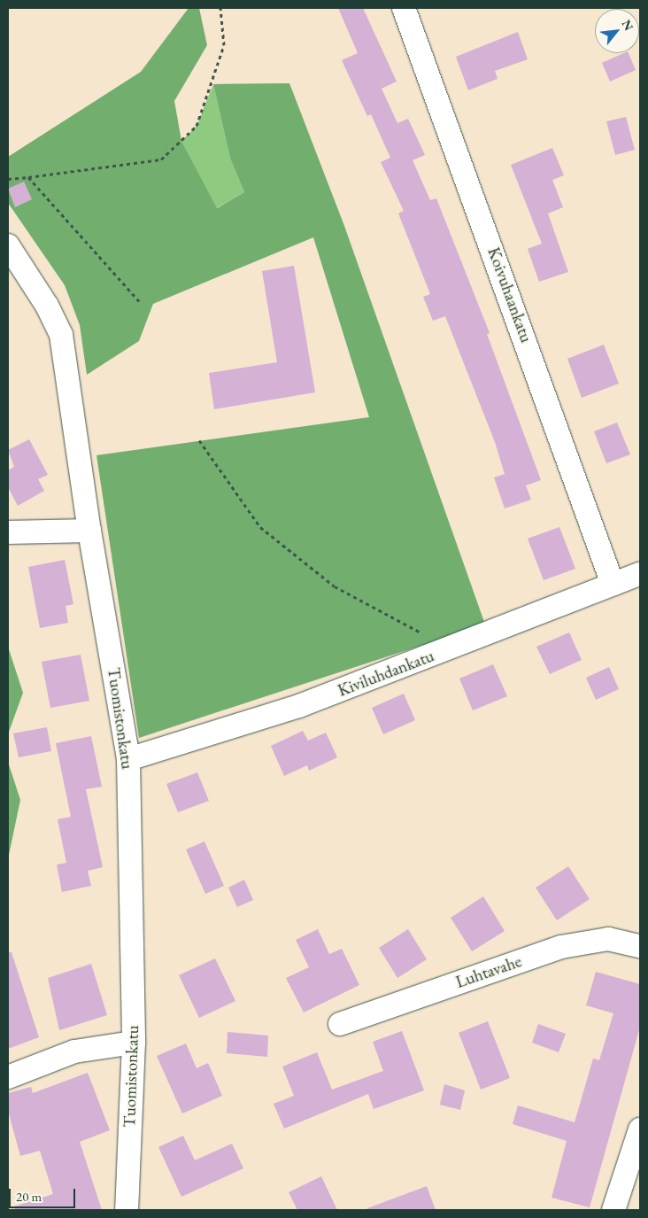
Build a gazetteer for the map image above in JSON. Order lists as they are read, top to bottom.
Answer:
{
  "streets": {
    "street": [
      "Koivuhaankatu",
      "Kiviluhdankatu",
      "Tuomistonkatu",
      "Luhtavahe"
    ]
  },
  "crossings": [
    ["Koivuhaankatu", "Kiviluhdankatu"],
    ["Kiviluhdankatu", "Tuomistonkatu"]
  ],
  "scale_bar": "20 m",
  "north": "top right"
}
